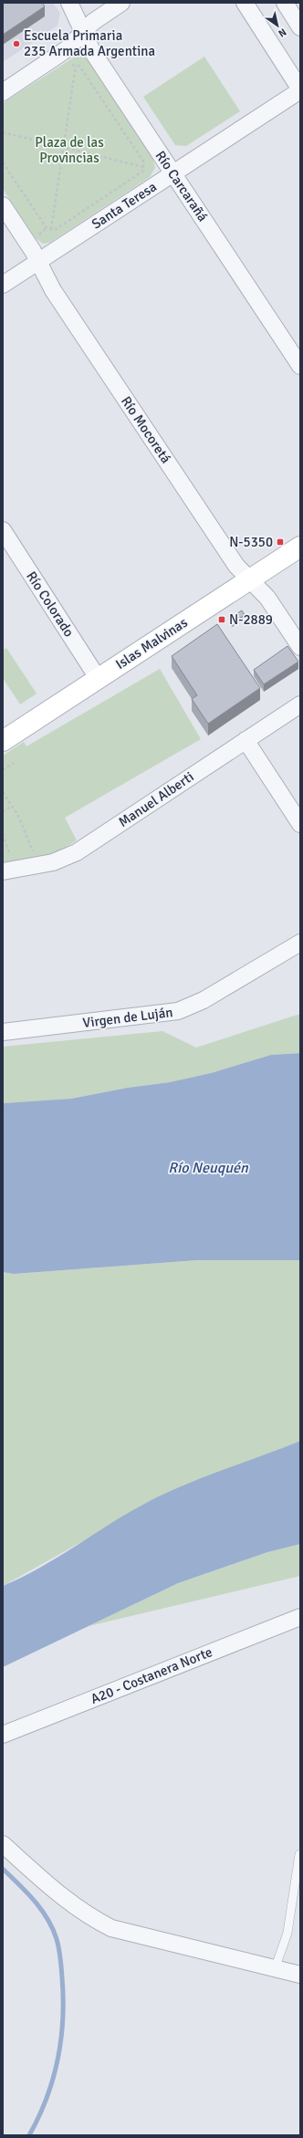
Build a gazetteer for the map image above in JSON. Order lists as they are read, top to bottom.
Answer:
{
  "streets": {
    "main road": ["Islas Malvinas"],
    "street": [
      "Río Carcarañá",
      "Santa Teresa",
      "Río Mocoretá",
      "Río Colorado",
      "Manuel Alberti",
      "Virgen de Luján",
      "A20 - Costanera Norte"
    ]
  },
  "crossings": [
    ["Río Carcarañá", "Santa Teresa"],
    ["Santa Teresa", "Río Mocoretá"],
    ["Río Mocoretá", "Islas Malvinas"],
    ["Río Colorado", "Islas Malvinas"]
  ],
  "water": ["Río Neuquén"],
  "parks": ["Plaza de las Provincias"],
  "places": {
    "other": ["Escuela Primaria 235 Armada Argentina"],
    "transit": ["N-5350", "N-2889"]
  },
  "north": "bottom right"
}
